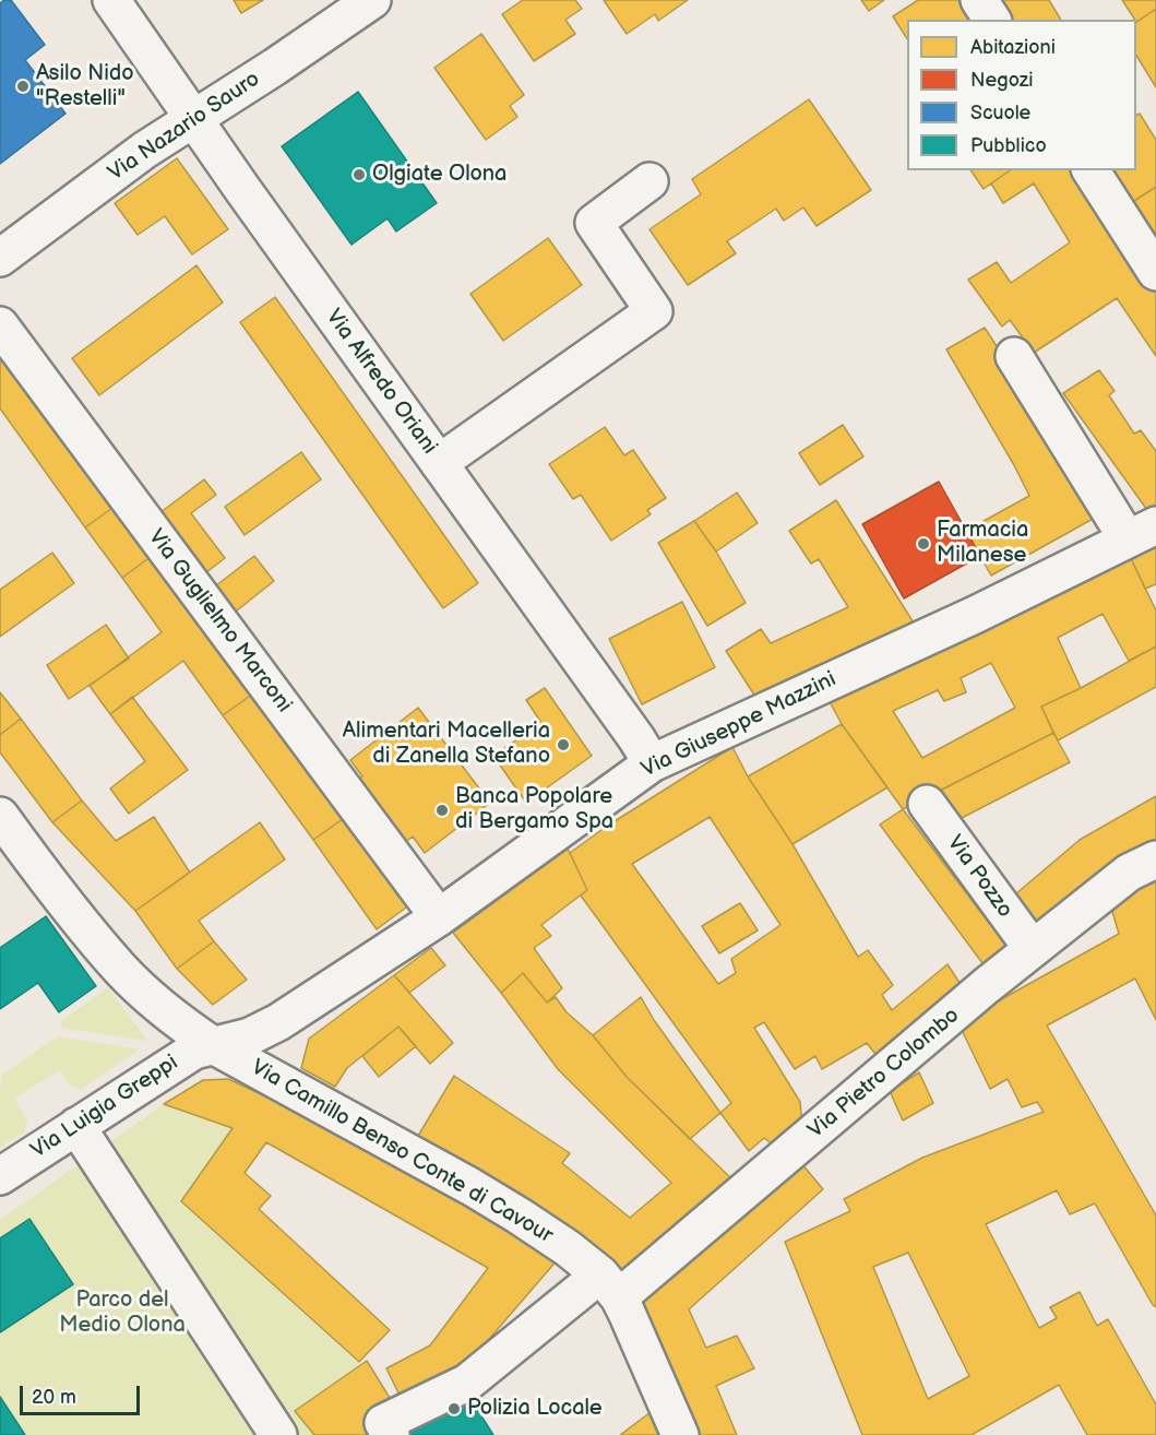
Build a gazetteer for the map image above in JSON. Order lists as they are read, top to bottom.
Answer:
{
  "streets": {
    "street": [
      "Via Nazario Sauro",
      "Via Alfredo Oriani",
      "Via Guglielmo Marconi",
      "Via Giuseppe Mazzini",
      "Via Pozzo",
      "Via Pietro Colombo",
      "Via Luigia Greppi",
      "Via Camillo Benso Conte di Cavour"
    ]
  },
  "crossings": [
    ["Via Nazario Sauro", "Via Alfredo Oriani"],
    ["Via Alfredo Oriani", "Via Giuseppe Mazzini"],
    ["Via Guglielmo Marconi", "Via Giuseppe Mazzini"],
    ["Via Giuseppe Mazzini", "Via Luigia Greppi"],
    ["Via Giuseppe Mazzini", "Via Camillo Benso Conte di Cavour"],
    ["Via Pozzo", "Via Pietro Colombo"],
    ["Via Pietro Colombo", "Via Camillo Benso Conte di Cavour"],
    ["Via Luigia Greppi", "Via Camillo Benso Conte di Cavour"]
  ],
  "parks": ["Parco del Medio Olona"],
  "places": [
    "Asilo Nido \"Restelli\"",
    "Olgiate Olona",
    "Farmacia Milanese",
    "Alimentari Macelleria di Zanella Stefano",
    "Banca Popolare di Bergamo Spa",
    "Polizia Locale"
  ],
  "legend": [
    "Abitazioni",
    "Negozi",
    "Scuole",
    "Pubblico"
  ],
  "scale_bar": "20 m"
}
